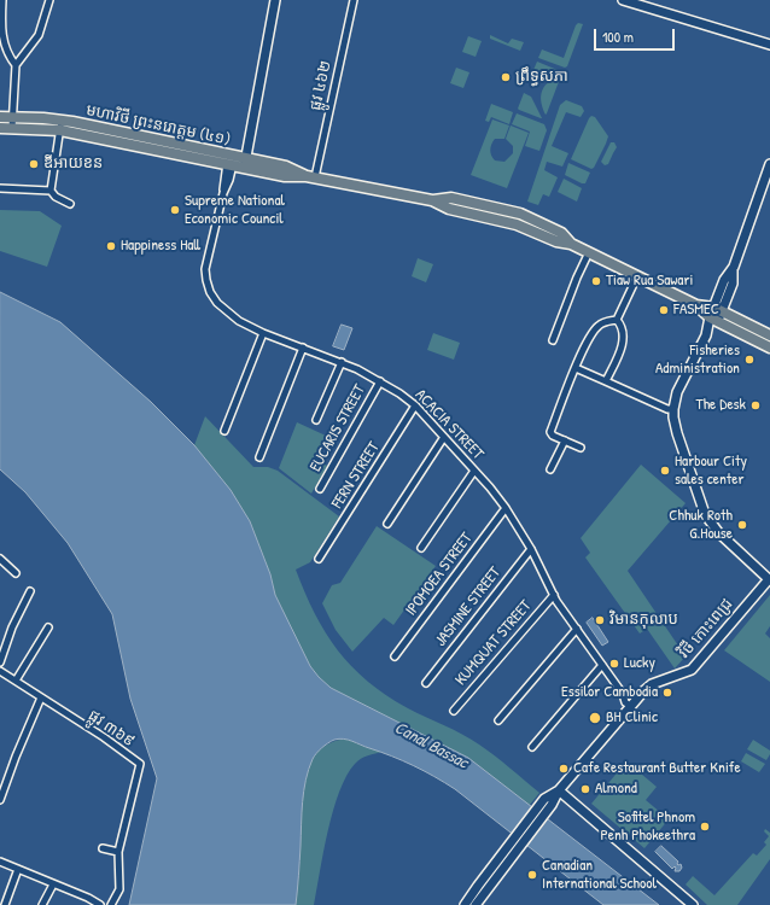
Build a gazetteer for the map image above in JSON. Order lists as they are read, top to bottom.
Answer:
{
  "streets": {
    "main road": ["មហាវិថី ព្រះនរោត្តម (៤១)", "វិថី កោះពេជ្រ"],
    "street": [
      "ផ្លូវ ៤៦២",
      "ACACIA STREET",
      "EUCARIS STREET",
      "FERN STREET",
      "IPOMOEA STREET",
      "JASMINE STREET",
      "KUMQUAT STREET",
      "ផ្លូវ ៣៦៩"
    ]
  },
  "crossings": [
    ["ផ្លូវ ៤៦២", "មហាវិថី ព្រះនរោត្តម (៤១)"],
    ["មហាវិថី ព្រះនរោត្តម (៤១)", "ACACIA STREET"],
    ["ACACIA STREET", "EUCARIS STREET"],
    ["ACACIA STREET", "FERN STREET"],
    ["ACACIA STREET", "IPOMOEA STREET"],
    ["ACACIA STREET", "JASMINE STREET"],
    ["ACACIA STREET", "វិថី កោះពេជ្រ"],
    ["ACACIA STREET", "KUMQUAT STREET"]
  ],
  "water": ["Canal Bassac"],
  "places": [
    "ព្រឹទ្ធសភា",
    "ឌីអាយខន",
    "Supreme National Economic Council",
    "Happiness Hall",
    "Tiaw Rua Sawari",
    "FASMEC",
    "Fisheries Administration",
    "The Desk",
    "Harbour City sales center",
    "Chhuk Roth G.House",
    "វិមានកុលាប",
    "Lucky",
    "Essilor Cambodia",
    "BH Clinic",
    "Cafe Restaurant Butter Knife",
    "Almond",
    "Sofitel Phnom Penh Phokeethra",
    "Canadian International School"
  ],
  "scale_bar": "100 m"
}
